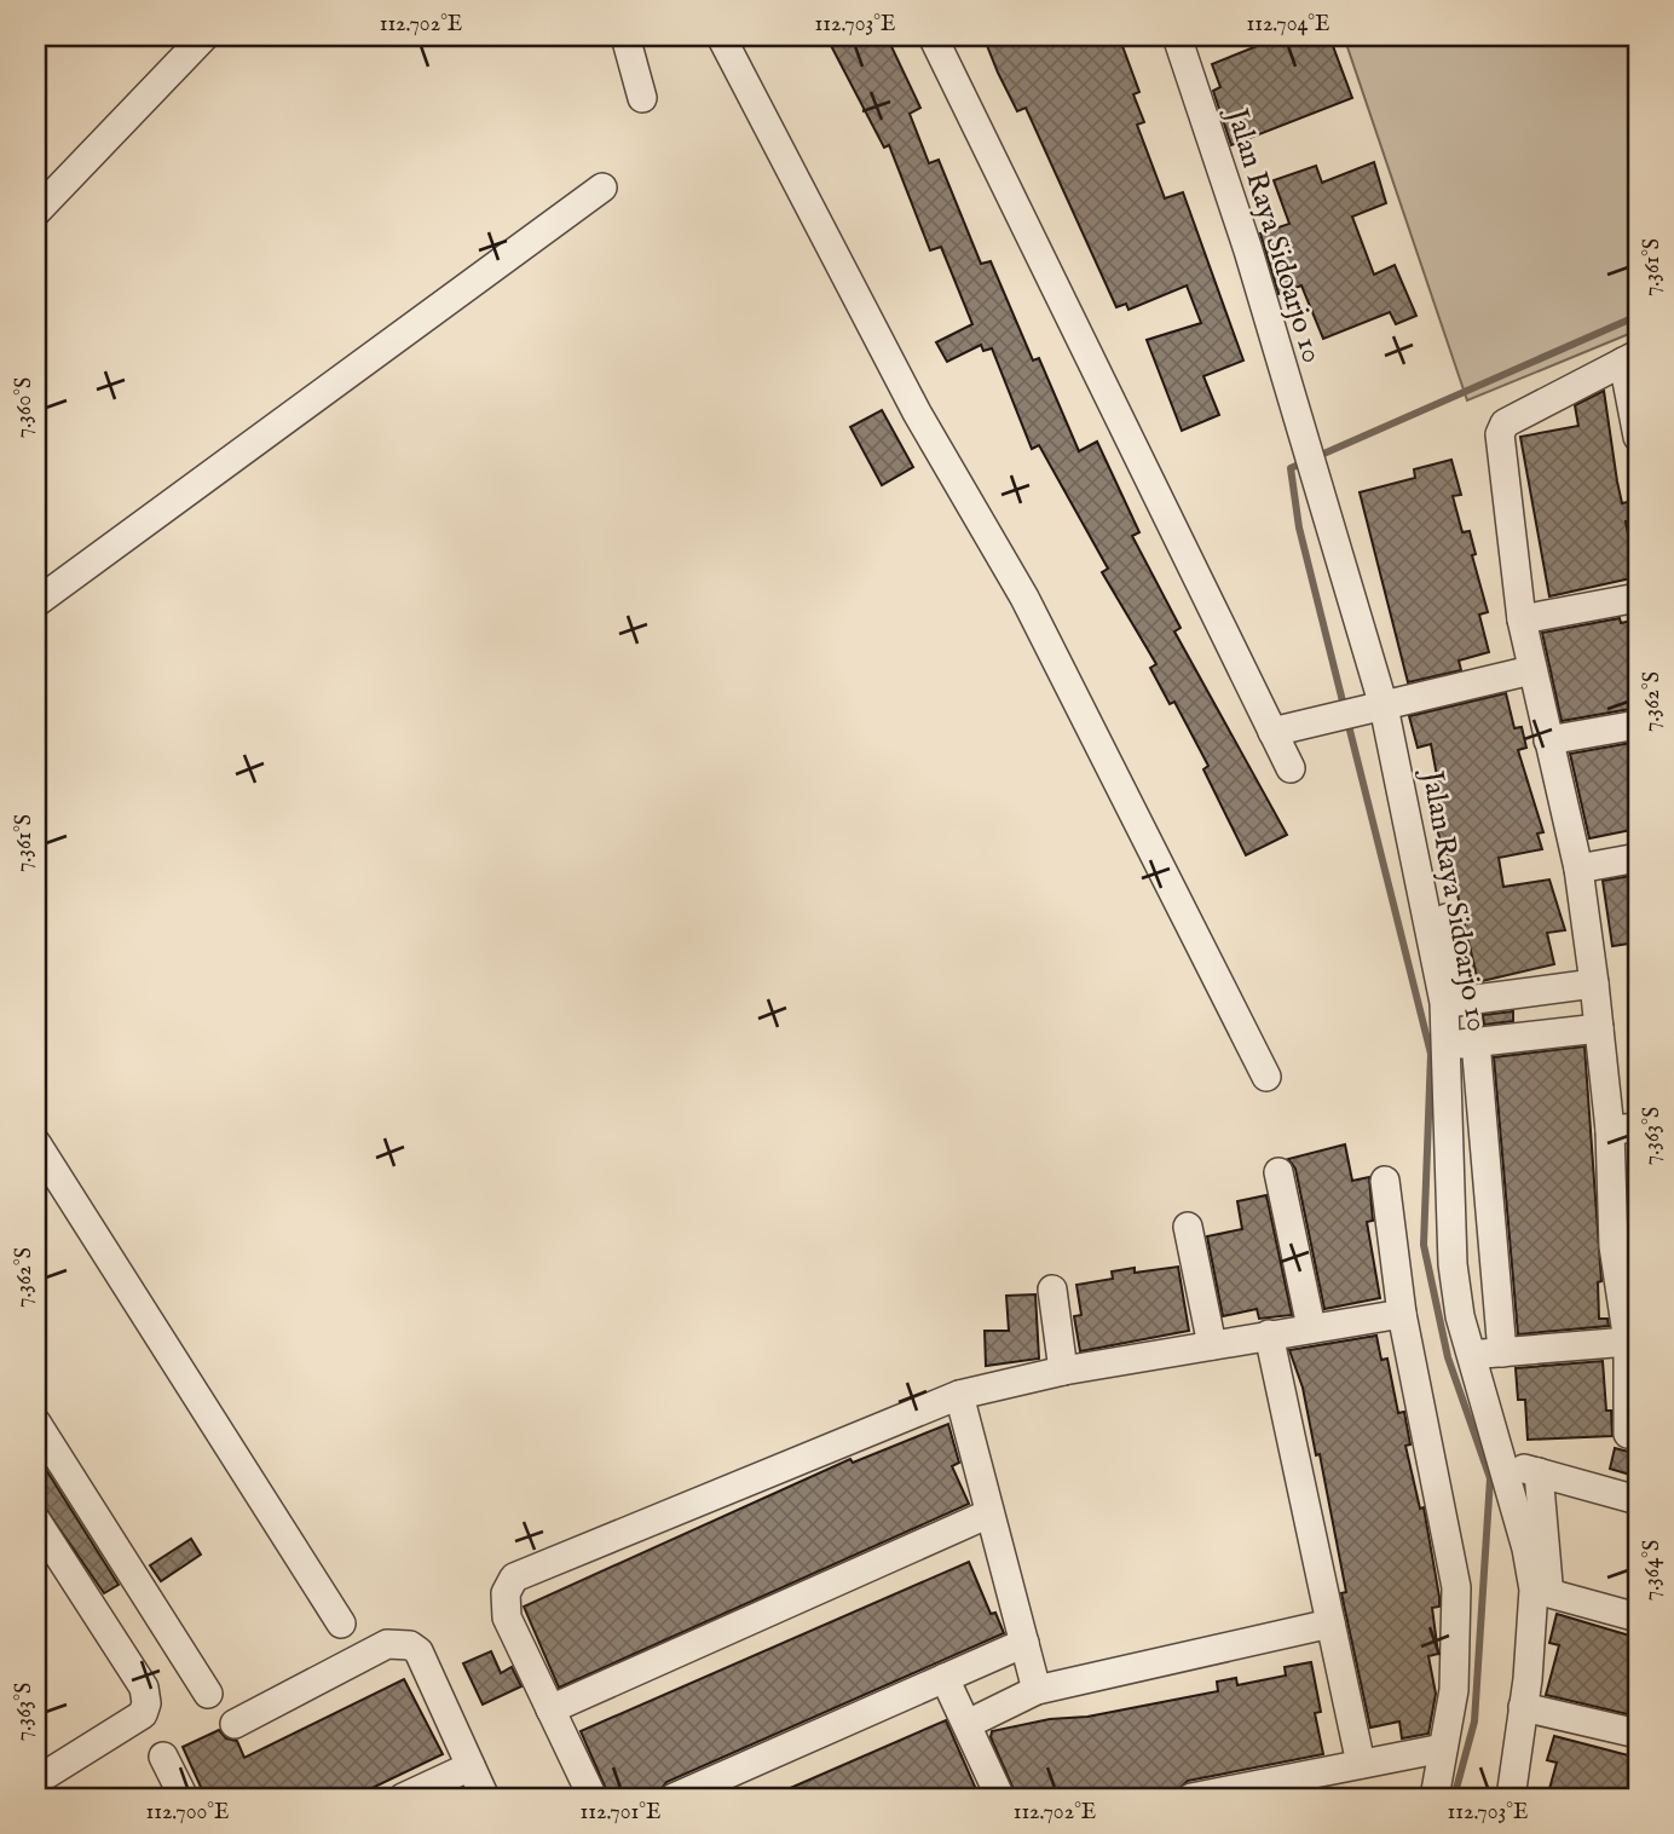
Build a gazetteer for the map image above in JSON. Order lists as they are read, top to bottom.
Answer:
{
  "streets": {
    "street": ["Jalan Raya Sidoarjo 10"]
  },
  "coordinates": [
    "112.702°E",
    "112.703°E",
    "112.704°E",
    "7.361°S",
    "7.360°S",
    "7.362°S",
    "7.363°S",
    "7.364°S",
    "112.700°E",
    "112.701°E"
  ]
}
